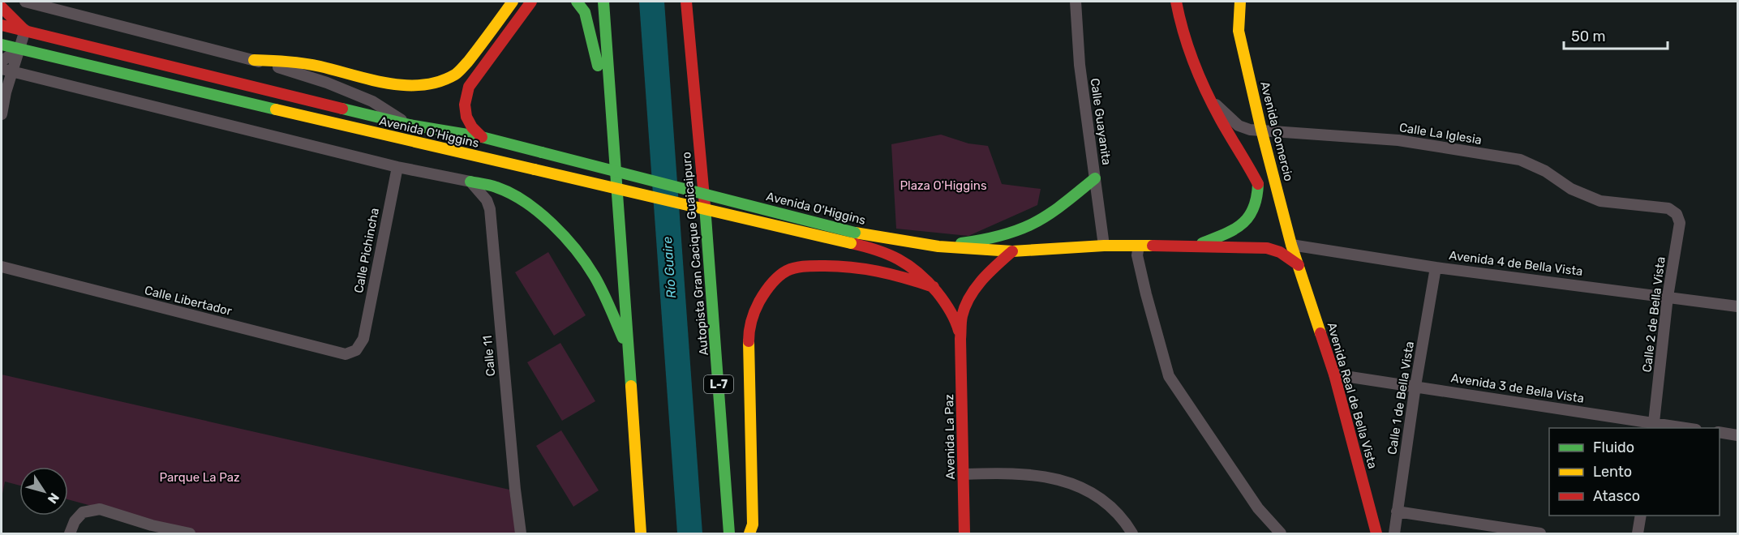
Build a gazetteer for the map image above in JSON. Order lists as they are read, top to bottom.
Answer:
{
  "streets": {
    "main road": [
      "Avenida Comercio",
      "Avenida O'Higgins",
      "Autopista Gran Cacique Guaicaipuro",
      "L-7",
      "Avenida Real de Bella Vista",
      "Avenida La Paz"
    ],
    "street": [
      "Calle Guayanita",
      "Calle La Iglesia",
      "Calle Pichincha",
      "Avenida 4 de Bella Vista",
      "Calle Libertador",
      "Calle 2 de Bella Vista",
      "Calle 11",
      "Avenida 3 de Bella Vista",
      "Calle 1 de Bella Vista"
    ]
  },
  "crossings": [
    ["Calle Guayanita", "Avenida O'Higgins"],
    ["Avenida Comercio", "Avenida O'Higgins"],
    ["Avenida Comercio", "Calle La Iglesia"],
    ["Avenida Comercio", "Avenida 4 de Bella Vista"],
    ["Avenida Comercio", "Avenida Real de Bella Vista"],
    ["Avenida O'Higgins", "Calle La Iglesia"],
    ["Avenida O'Higgins", "Avenida Real de Bella Vista"],
    ["Avenida O'Higgins", "Avenida La Paz"],
    ["Calle La Iglesia", "Calle 2 de Bella Vista"],
    ["Calle Pichincha", "Calle Libertador"],
    ["Avenida 4 de Bella Vista", "Calle 2 de Bella Vista"],
    ["Avenida 4 de Bella Vista", "Calle 1 de Bella Vista"],
    ["Calle 2 de Bella Vista", "Avenida 3 de Bella Vista"],
    ["Avenida 3 de Bella Vista", "Avenida Real de Bella Vista"],
    ["Avenida 3 de Bella Vista", "Calle 1 de Bella Vista"]
  ],
  "water": ["Río Guaire"],
  "parks": ["Plaza O'Higgins", "Parque La Paz"],
  "legend": ["Fluido", "Lento", "Atasco"],
  "scale_bar": "50 m",
  "north": "bottom right"
}
